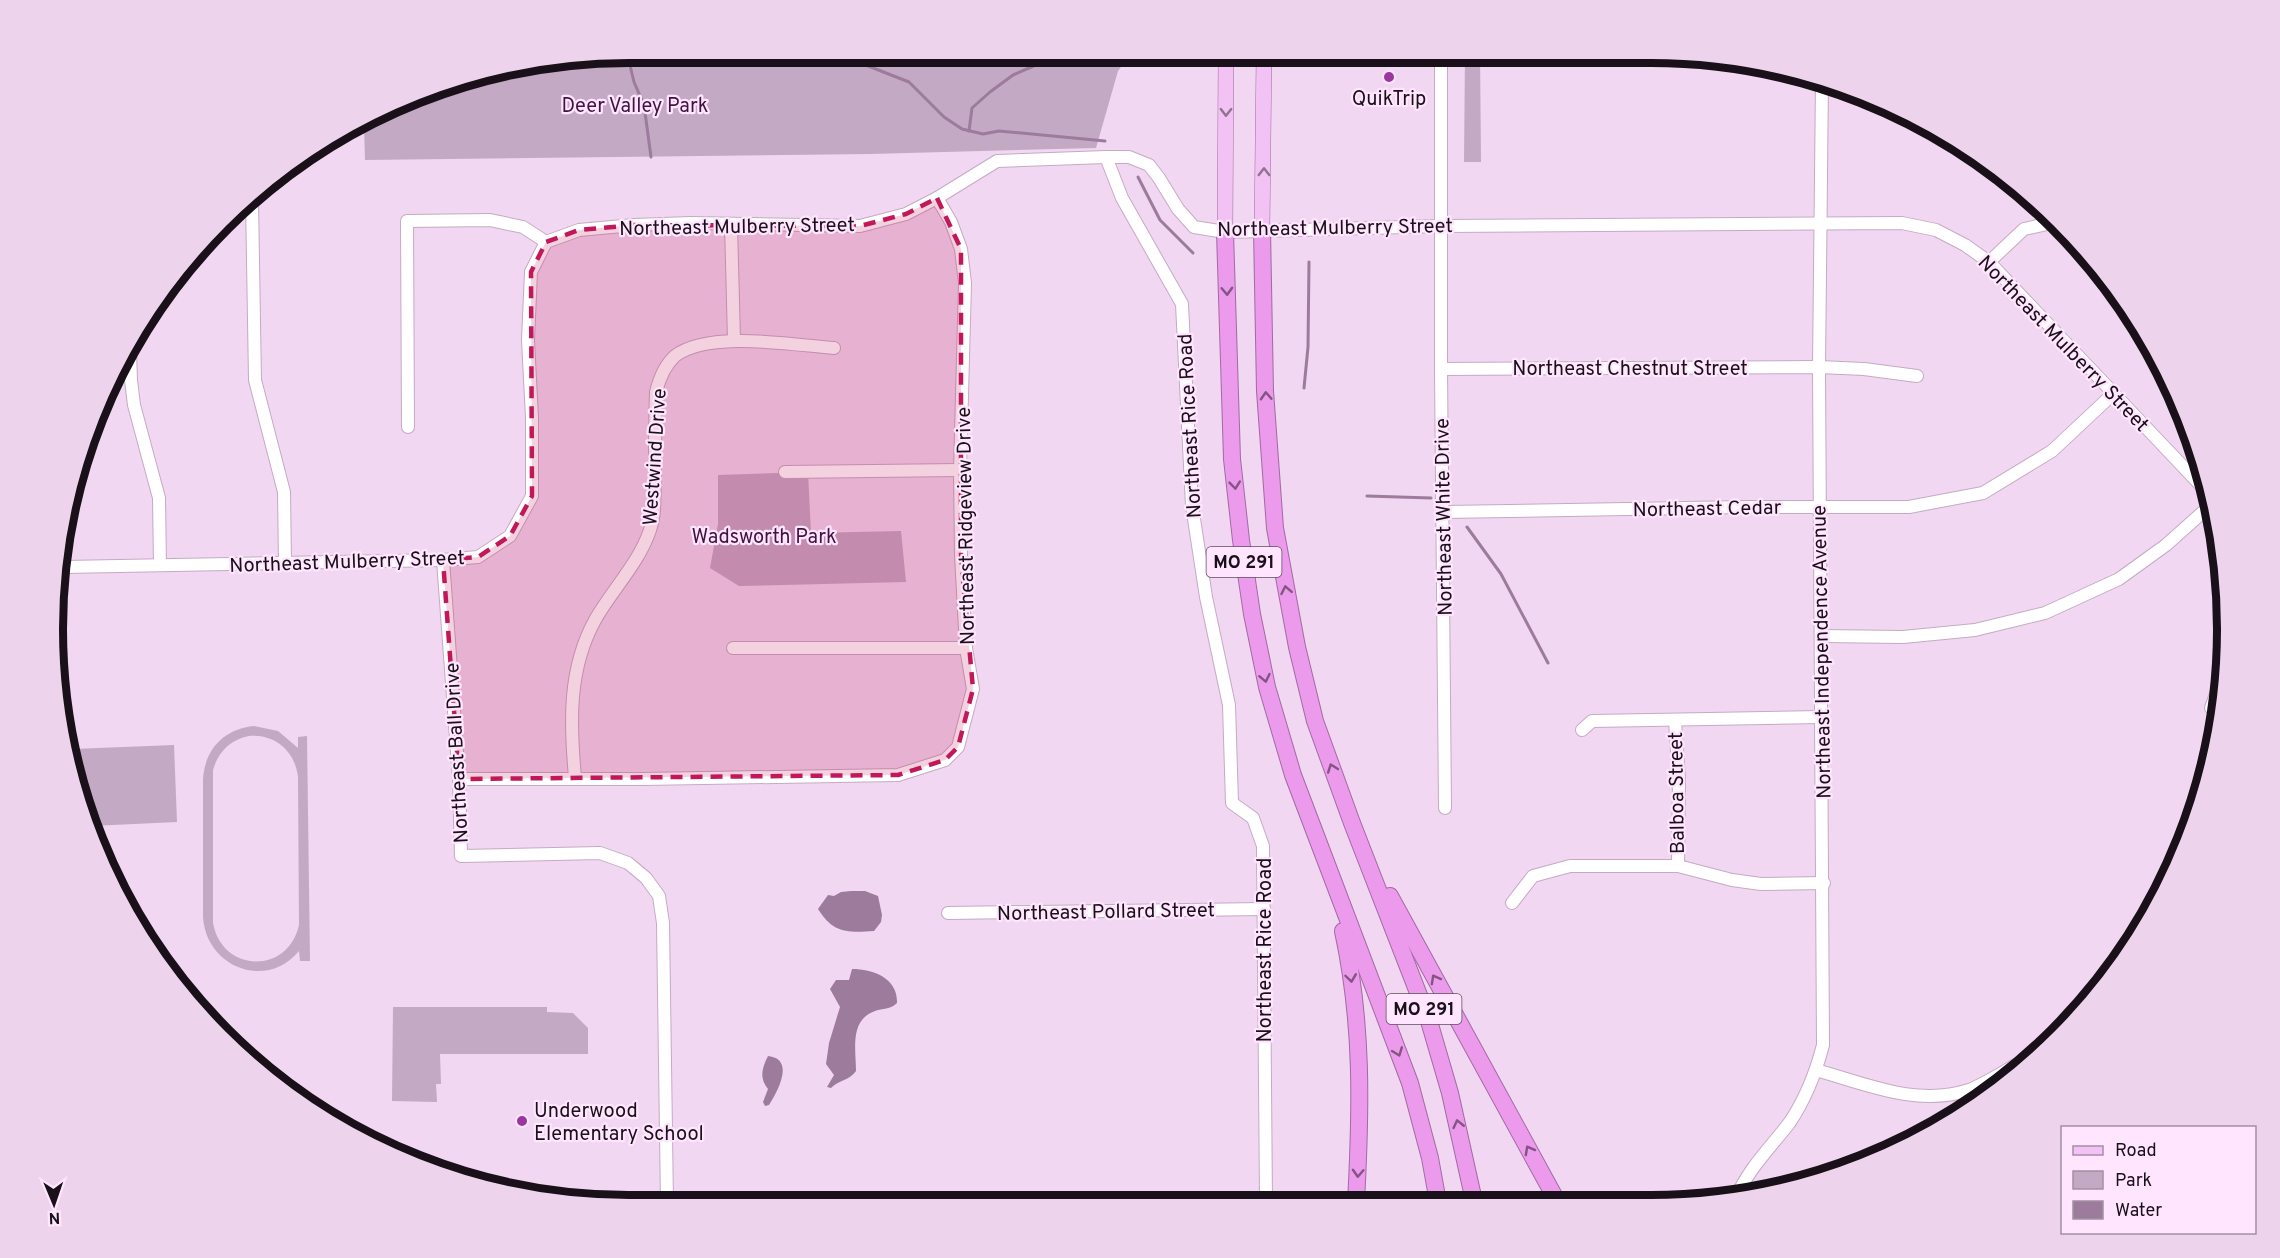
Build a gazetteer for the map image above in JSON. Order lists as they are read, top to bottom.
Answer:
{
  "streets": {
    "highway": ["MO 291"],
    "street": [
      "Northeast Mulberry Street",
      "Northeast Chestnut Street",
      "Northeast Rice Road",
      "Westwind Drive",
      "Northeast Cedar",
      "Northeast White Drive",
      "Northeast Ridgeview Drive",
      "Northeast Independence Avenue",
      "Northeast Ball Drive",
      "Balboa Street",
      "Northeast Pollard Street"
    ]
  },
  "crossings": [
    ["Northeast Mulberry Street", "Northeast Rice Road"],
    ["Northeast Mulberry Street", "Northeast Cedar"],
    ["Northeast Mulberry Street", "Northeast White Drive"],
    ["Northeast Mulberry Street", "Northeast Ridgeview Drive"],
    ["Northeast Mulberry Street", "MO 291"],
    ["Northeast Mulberry Street", "Northeast Independence Avenue"],
    ["Northeast Mulberry Street", "Northeast Ball Drive"],
    ["Northeast Chestnut Street", "Northeast White Drive"],
    ["Northeast Chestnut Street", "Northeast Independence Avenue"],
    ["Northeast Rice Road", "Northeast Pollard Street"],
    ["Westwind Drive", "Northeast Ridgeview Drive"],
    ["Northeast Cedar", "Northeast White Drive"],
    ["Northeast Cedar", "Northeast Independence Avenue"],
    ["Northeast Ridgeview Drive", "Northeast Ball Drive"]
  ],
  "parks": ["Deer Valley Park", "Wadsworth Park"],
  "places": ["QuikTrip", "Underwood Elementary School"],
  "legend": ["Road", "Park", "Water"],
  "north": "bottom"
}
